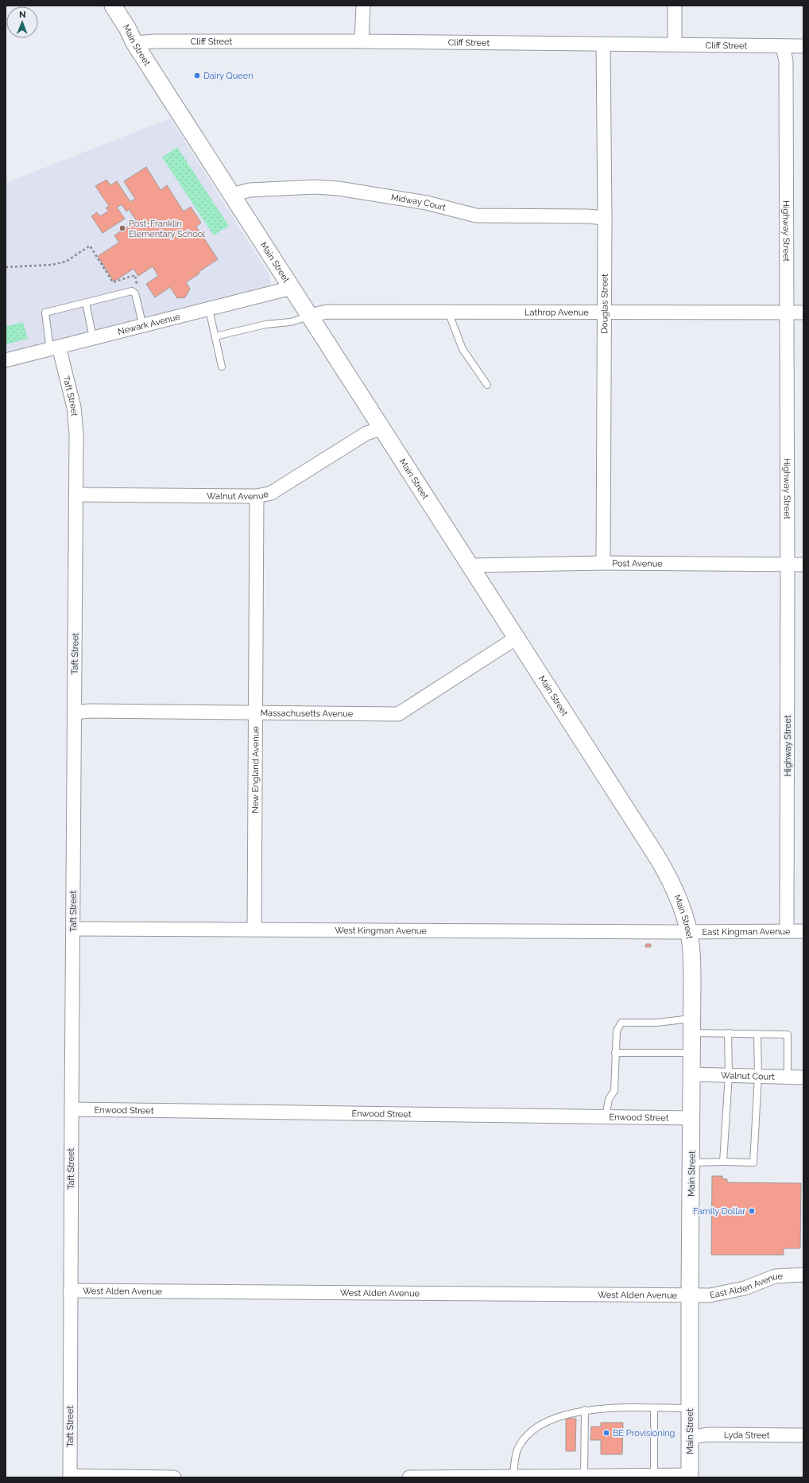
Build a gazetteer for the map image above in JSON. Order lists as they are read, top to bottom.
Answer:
{
  "streets": {
    "street": [
      "Cliff Street",
      "Main Street",
      "Midway Court",
      "Highway Street",
      "Douglas Street",
      "Lathrop Avenue",
      "Newark Avenue",
      "Taft Street",
      "Walnut Avenue",
      "Post Avenue",
      "Massachusetts Avenue",
      "New England Avenue",
      "West Kingman Avenue",
      "East Kingman Avenue",
      "Walnut Court",
      "Enwood Street",
      "East Alden Avenue",
      "West Alden Avenue",
      "Lyda Street"
    ]
  },
  "crossings": [
    ["Cliff Street", "Main Street"],
    ["Cliff Street", "Highway Street"],
    ["Cliff Street", "Douglas Street"],
    ["Main Street", "Midway Court"],
    ["Main Street", "Lathrop Avenue"],
    ["Main Street", "Newark Avenue"],
    ["Main Street", "Walnut Avenue"],
    ["Main Street", "Post Avenue"],
    ["Main Street", "Massachusetts Avenue"],
    ["Main Street", "West Kingman Avenue"],
    ["Main Street", "East Kingman Avenue"],
    ["Main Street", "Walnut Court"],
    ["Main Street", "Enwood Street"],
    ["Main Street", "East Alden Avenue"],
    ["Main Street", "West Alden Avenue"],
    ["Main Street", "Lyda Street"],
    ["Midway Court", "Douglas Street"],
    ["Highway Street", "Lathrop Avenue"],
    ["Highway Street", "Post Avenue"],
    ["Highway Street", "East Kingman Avenue"],
    ["Douglas Street", "Lathrop Avenue"],
    ["Douglas Street", "Post Avenue"],
    ["Newark Avenue", "Taft Street"],
    ["Taft Street", "Walnut Avenue"],
    ["Taft Street", "Massachusetts Avenue"],
    ["Taft Street", "West Kingman Avenue"],
    ["Taft Street", "Enwood Street"],
    ["Taft Street", "West Alden Avenue"],
    ["Walnut Avenue", "New England Avenue"],
    ["Massachusetts Avenue", "New England Avenue"],
    ["New England Avenue", "West Kingman Avenue"],
    ["West Kingman Avenue", "East Kingman Avenue"],
    ["East Alden Avenue", "West Alden Avenue"]
  ],
  "places": [
    "Dairy Queen",
    "Post-Franklin Elementary School",
    "Family Dollar",
    "BE Provisioning"
  ],
  "north": "top"
}
